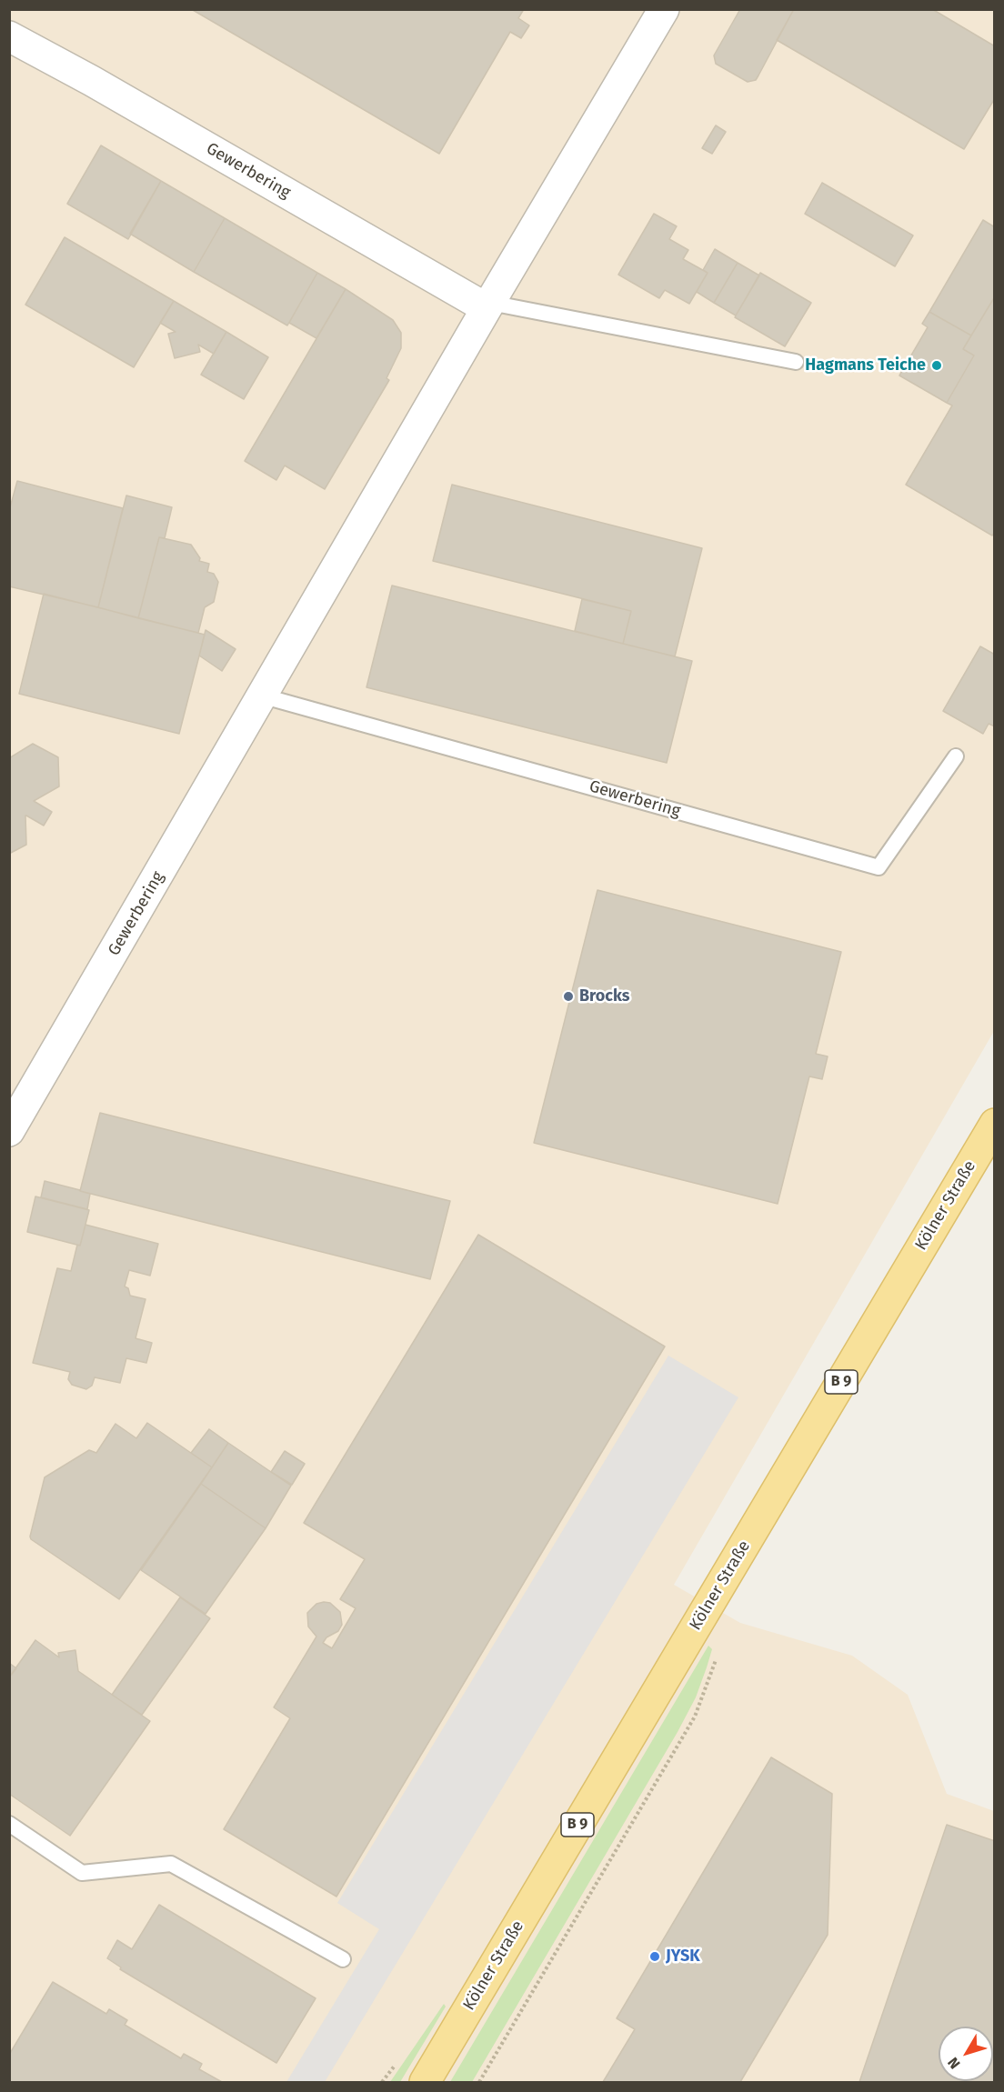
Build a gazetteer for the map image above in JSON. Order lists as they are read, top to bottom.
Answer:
{
  "streets": {
    "main road": ["Kölner Straße", "B 9"],
    "street": ["Gewerbering"]
  },
  "places": ["Hagmans Teiche", "Brocks", "JYSK"],
  "north": "bottom left"
}
